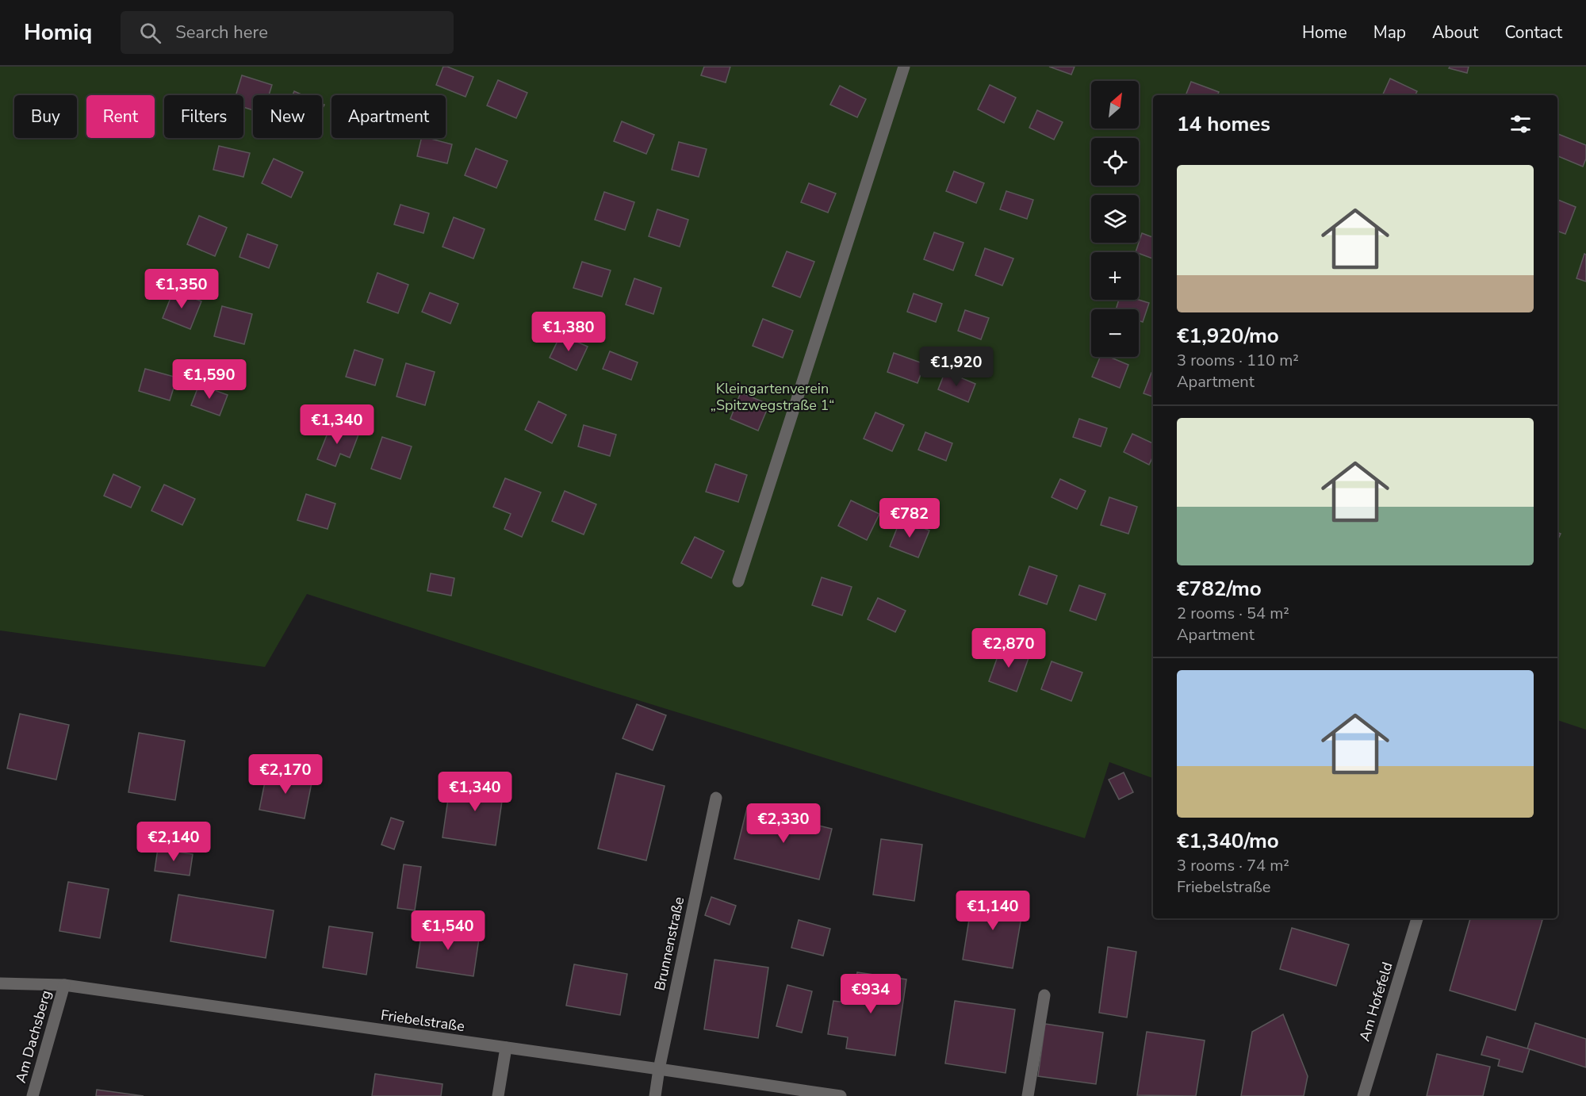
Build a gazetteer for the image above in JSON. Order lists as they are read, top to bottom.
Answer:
{
  "streets": {
    "street": [
      "Brunnenstraße",
      "Am Hofefeld",
      "Friebelstraße",
      "Am Dachsberg"
    ]
  },
  "crossings": [
    ["Brunnenstraße", "Friebelstraße"],
    ["Friebelstraße", "Am Dachsberg"]
  ],
  "parks": ["Kleingartenverein „Spitzwegstraße 1“"],
  "north": "top right",
  "page": {
    "header": "Homiq",
    "search": "Search here",
    "nav": [
      "Home",
      "Map",
      "About",
      "Contact"
    ],
    "map_buttons": ["+", "−"],
    "chip": [
      "Buy",
      "Rent",
      "Filters",
      "New",
      "Apartment"
    ],
    "heading": "14 homes",
    "list": [
      {
        "name": "€1,920/mo",
        "note": "3 rooms · 110 m² · Apartment"
      },
      {
        "name": "€782/mo",
        "note": "2 rooms · 54 m² · Apartment"
      },
      {
        "name": "€1,340/mo",
        "note": "3 rooms · 74 m² · Friebelstraße"
      }
    ],
    "price": [
      "€1,350",
      "€1,380",
      "€1,920",
      "€1,590",
      "€1,340",
      "€782",
      "€2,870",
      "€2,170",
      "€1,340",
      "€2,330",
      "€2,140",
      "€1,140",
      "€1,540",
      "€934"
    ]
  }
}
